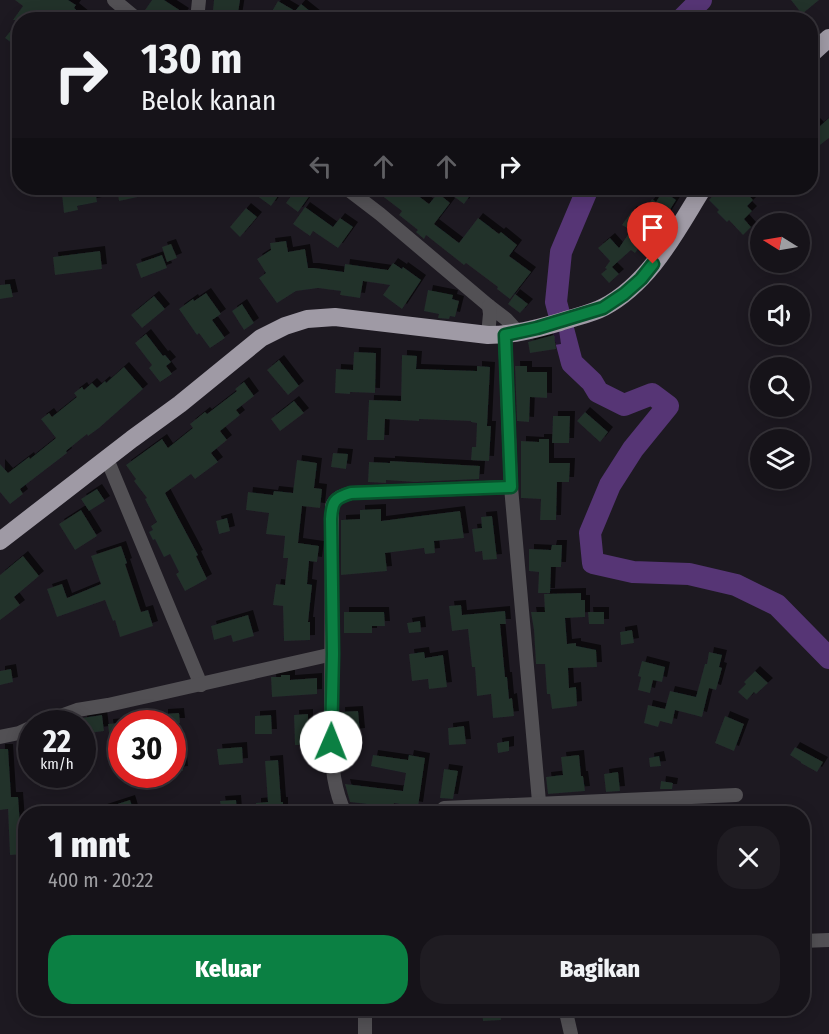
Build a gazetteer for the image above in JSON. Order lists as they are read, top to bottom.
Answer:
{
  "north": "left",
  "page": {
    "turn": ["130 m", "Belok kanan"],
    "speed": "22 km/h",
    "limit": "30",
    "heading": ["1 mnt", "400 m · 20:22"],
    "buttons": ["Keluar", "Bagikan"]
  }
}
